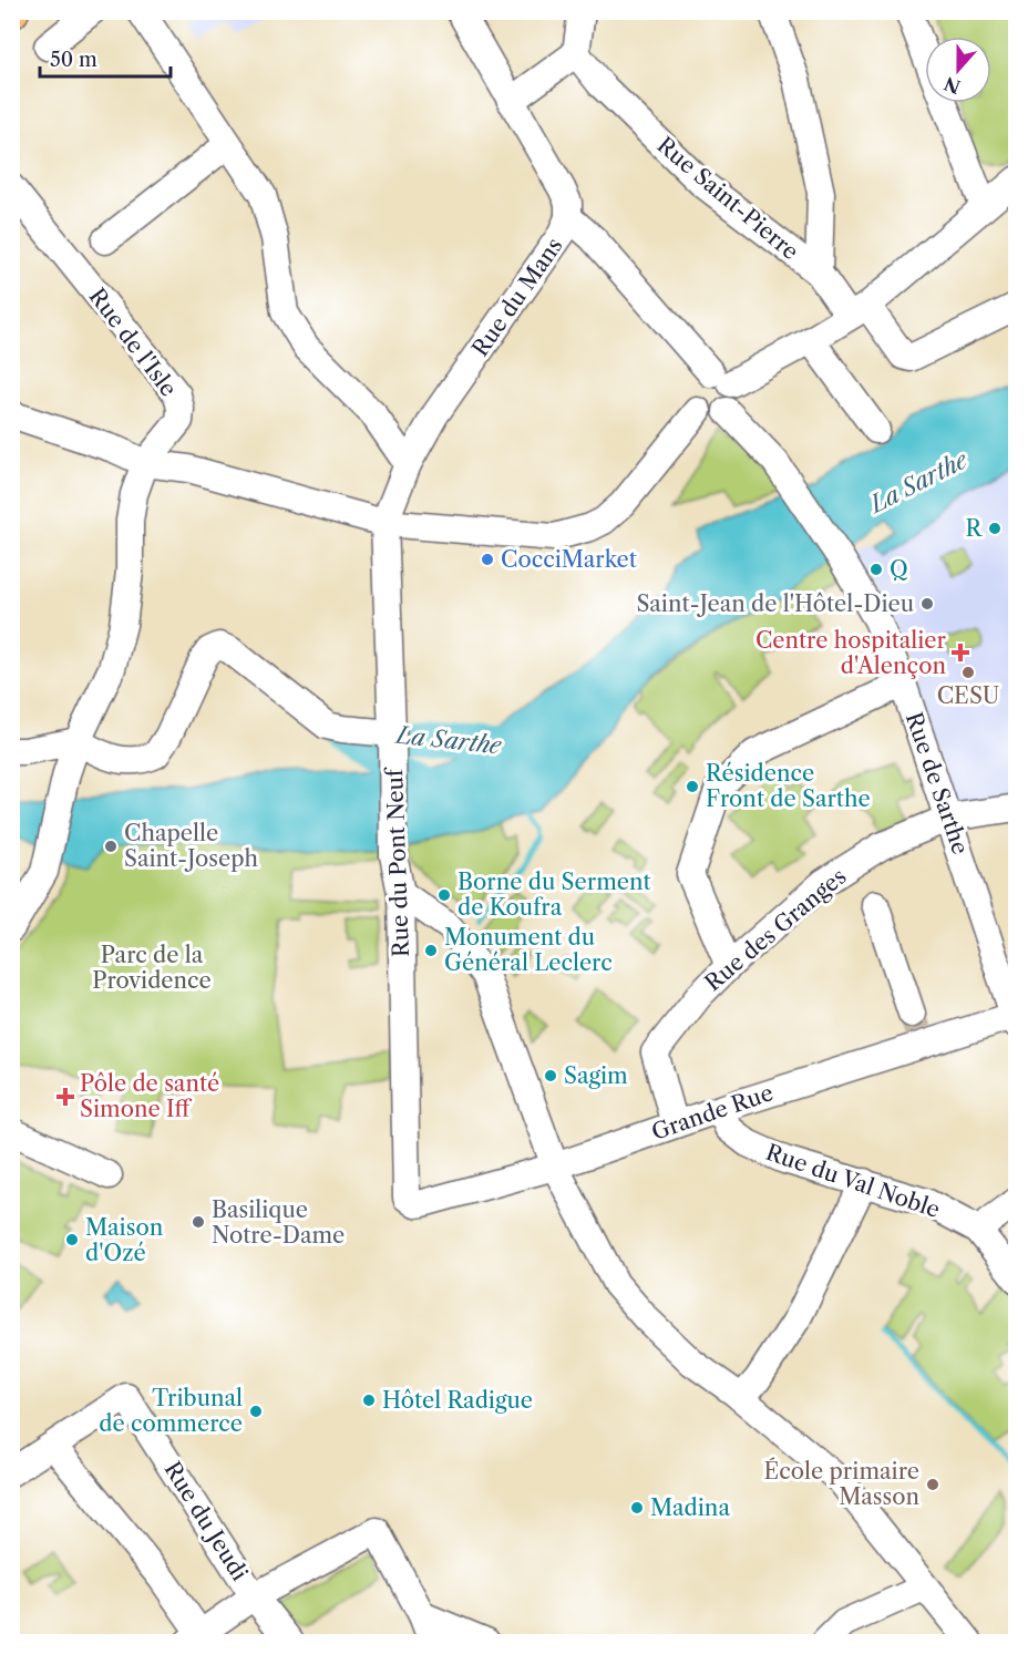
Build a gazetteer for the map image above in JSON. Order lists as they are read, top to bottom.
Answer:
{
  "streets": {
    "street": [
      "Rue Saint-Pierre",
      "Rue du Mans",
      "Rue de l'Isle",
      "Rue de Sarthe",
      "Rue du Pont Neuf",
      "Rue des Granges",
      "Grande Rue",
      "Rue du Val Noble",
      "Rue du Jeudi"
    ]
  },
  "crossings": [
    ["Rue du Mans", "Rue du Pont Neuf"],
    ["Rue de Sarthe", "Rue des Granges"],
    ["Rue de Sarthe", "Grande Rue"],
    ["Rue du Pont Neuf", "Grande Rue"],
    ["Rue des Granges", "Grande Rue"],
    ["Grande Rue", "Rue du Val Noble"]
  ],
  "water": ["La Sarthe"],
  "parks": ["Parc de la Providence"],
  "places": {
    "other": [
      "R",
      "CocciMarket",
      "Q",
      "Saint-Jean de l'Hôtel-Dieu",
      "CESU",
      "Résidence Front de Sarthe",
      "Chapelle Saint-Joseph",
      "Borne du Serment de Koufra",
      "Monument du Général Leclerc",
      "Sagim",
      "Basilique Notre-Dame",
      "Maison d'Ozé",
      "Hôtel Radigue",
      "Tribunal de commerce",
      "École primaire Masson",
      "Madina"
    ],
    "health": ["Centre hospitalier d'Alençon", "Pôle de santé Simone Iff"]
  },
  "scale_bar": "50 m",
  "north": "bottom"
}
